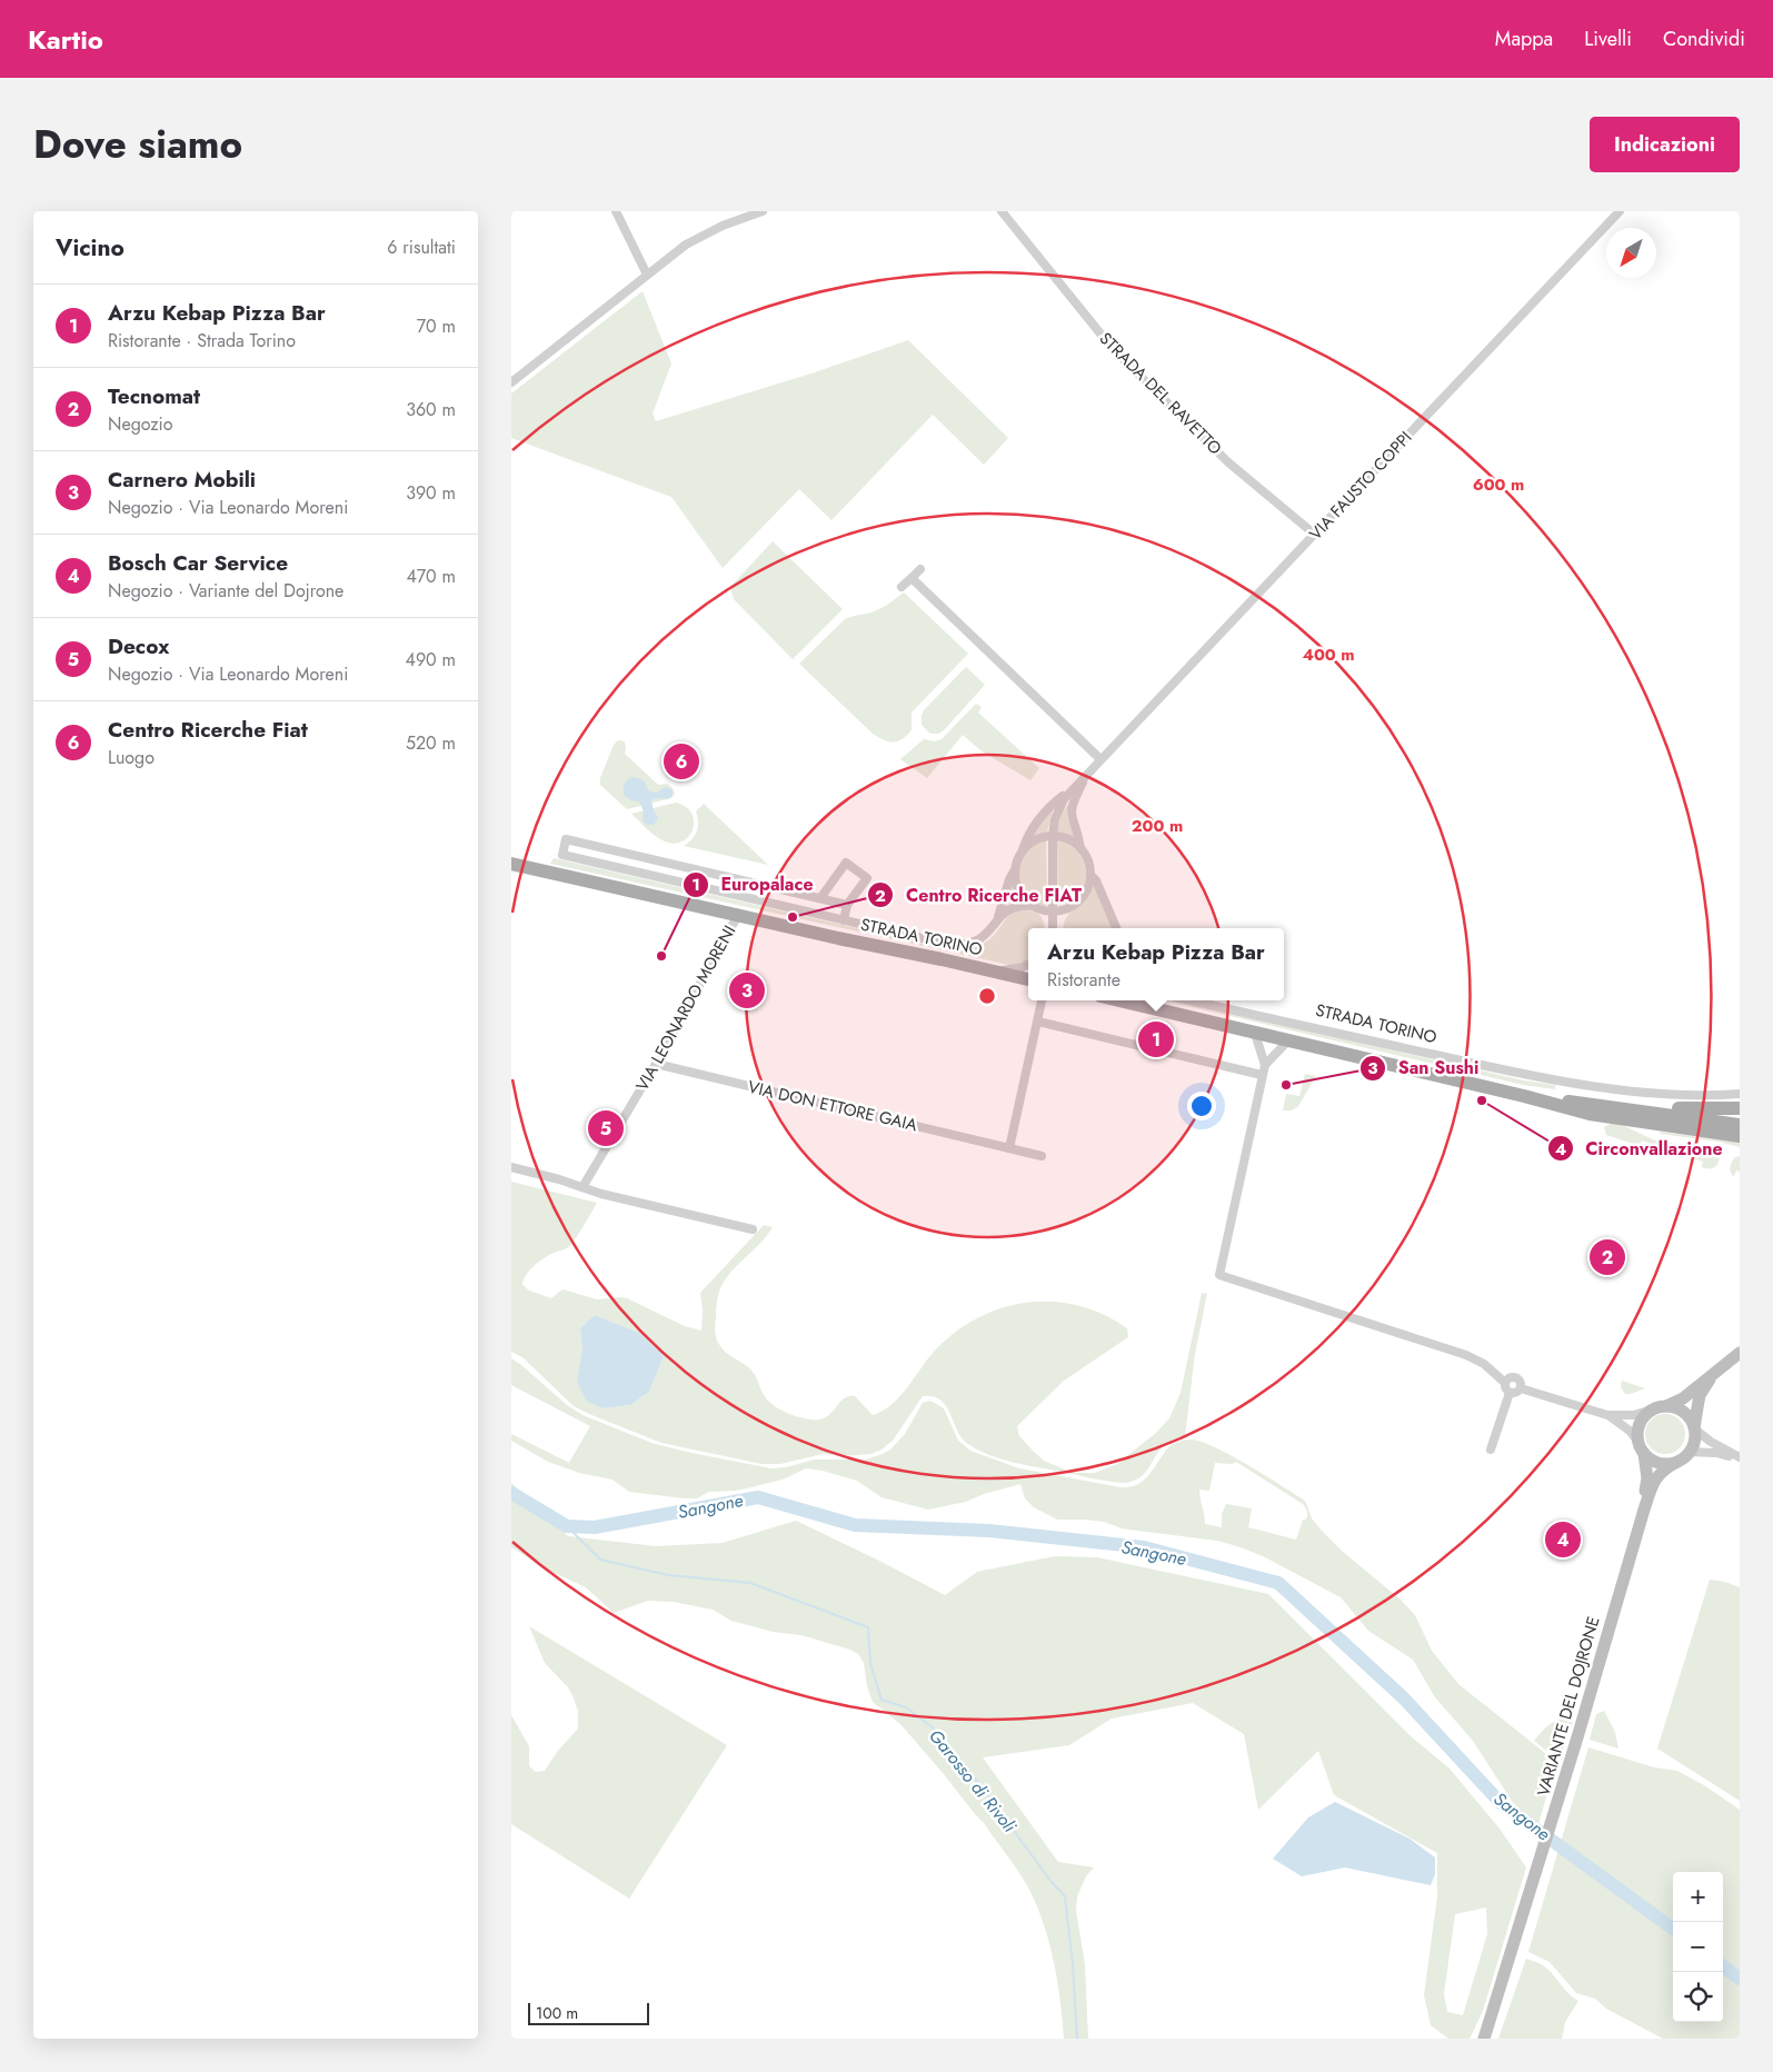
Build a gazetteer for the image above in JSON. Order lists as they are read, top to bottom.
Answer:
{
  "streets": {
    "main road": ["STRADA TORINO"],
    "street": [
      "STRADA DEL RAVETTO",
      "VIA FAUSTO COPPI",
      "VIA LEONARDO MORENI",
      "VIA DON ETTORE GAIA",
      "VARIANTE DEL DOJRONE"
    ]
  },
  "crossings": [
    ["STRADA DEL RAVETTO", "VIA FAUSTO COPPI"],
    ["VIA FAUSTO COPPI", "STRADA TORINO"],
    ["STRADA TORINO", "VIA LEONARDO MORENI"],
    ["VIA LEONARDO MORENI", "VIA DON ETTORE GAIA"]
  ],
  "water": ["Sangone", "Garosso di Rivoli"],
  "places": [
    "Centro Ricerche FIAT",
    "Europalace",
    "San Sushi",
    "Circonvallazione"
  ],
  "scale_bar": "100 m",
  "north": "bottom left",
  "page": {
    "header": "Kartio",
    "nav": ["Mappa", "Livelli", "Condividi"],
    "title": "Dove siamo",
    "buttons": "Indicazioni",
    "heading": ["Vicino", "6 risultati"],
    "list": [
      {
        "mark": "1",
        "name": "Arzu Kebap Pizza Bar",
        "note": "Ristorante · Strada Torino",
        "value": "70 m"
      },
      {
        "mark": "2",
        "name": "Tecnomat",
        "note": "Negozio",
        "value": "360 m"
      },
      {
        "mark": "3",
        "name": "Carnero Mobili",
        "note": "Negozio · Via Leonardo Moreni",
        "value": "390 m"
      },
      {
        "mark": "4",
        "name": "Bosch Car Service",
        "note": "Negozio · Variante del Dojrone",
        "value": "470 m"
      },
      {
        "mark": "5",
        "name": "Decox",
        "note": "Negozio · Via Leonardo Moreni",
        "value": "490 m"
      },
      {
        "mark": "6",
        "name": "Centro Ricerche Fiat",
        "note": "Luogo",
        "value": "520 m"
      }
    ],
    "pins": [
      "6",
      "3",
      "1",
      "5",
      "2",
      "4"
    ],
    "popup": ["Arzu Kebap Pizza Bar", "Ristorante"],
    "map_buttons": ["+", "−"],
    "scale": "100 m"
  },
  "rings": ["600 m", "400 m", "200 m"]
}
